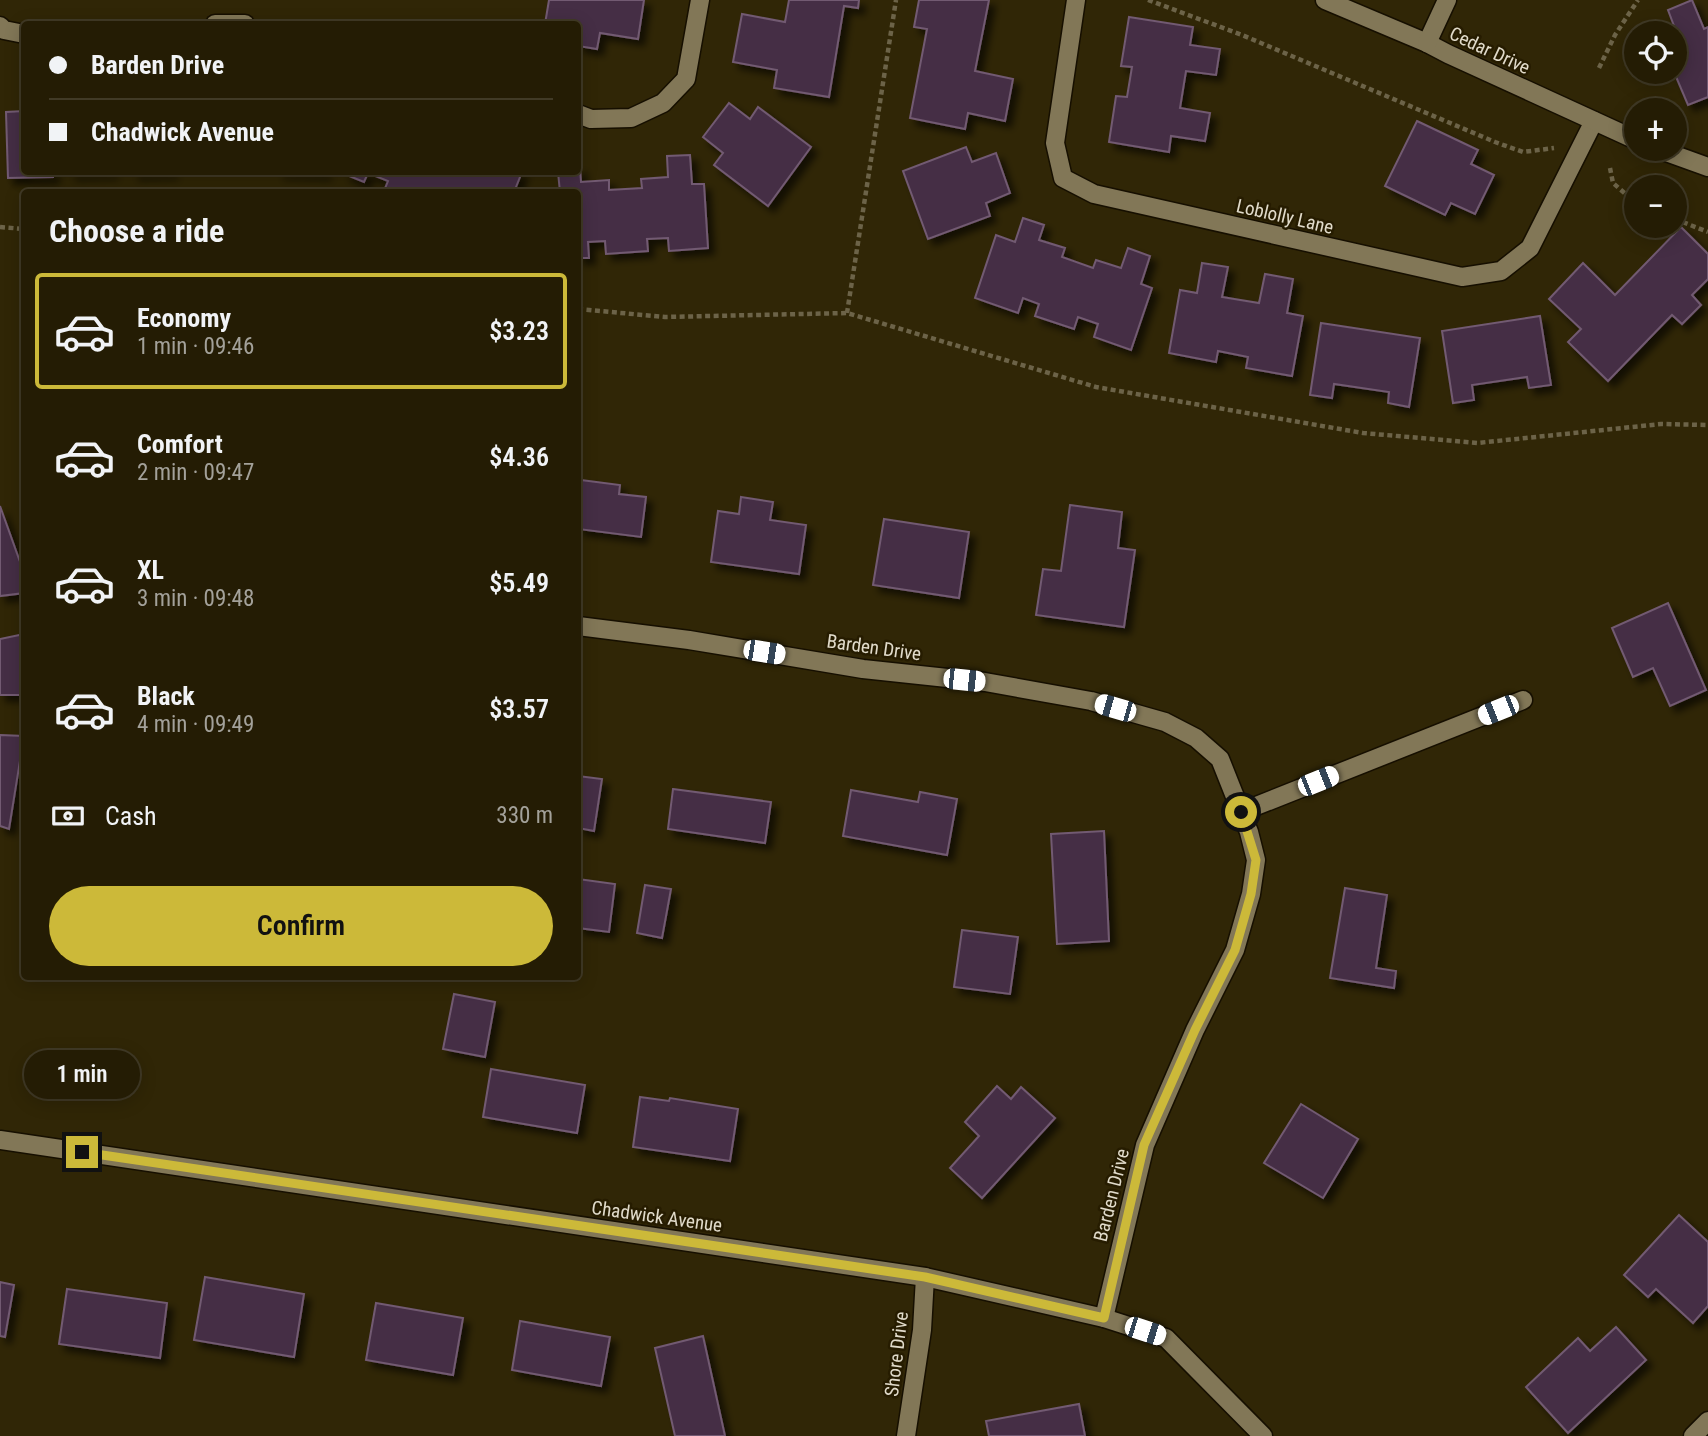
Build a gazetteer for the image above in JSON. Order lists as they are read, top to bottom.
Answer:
{
  "streets": {
    "street": [
      "Cedar Drive",
      "Loblolly Lane",
      "Barden Drive",
      "Chadwick Avenue",
      "Shore Drive"
    ]
  },
  "crossings": [
    ["Cedar Drive", "Loblolly Lane"],
    ["Barden Drive", "Chadwick Avenue"],
    ["Chadwick Avenue", "Shore Drive"]
  ],
  "page": {
    "map_buttons": ["+", "−"],
    "banner": ["Barden Drive", "Chadwick Avenue"],
    "heading": "Choose a ride",
    "list": [
      {
        "name": "Economy",
        "note": "1 min · 09:46",
        "value": "$3.23"
      },
      {
        "name": "Comfort",
        "note": "2 min · 09:47",
        "value": "$4.36"
      },
      {
        "name": "XL",
        "note": "3 min · 09:48",
        "value": "$5.49"
      },
      {
        "name": "Black",
        "note": "4 min · 09:49",
        "value": "$3.57"
      }
    ],
    "pay": ["Cash", "330 m"],
    "buttons": "Confirm",
    "bubble": "1 min"
  }
}
